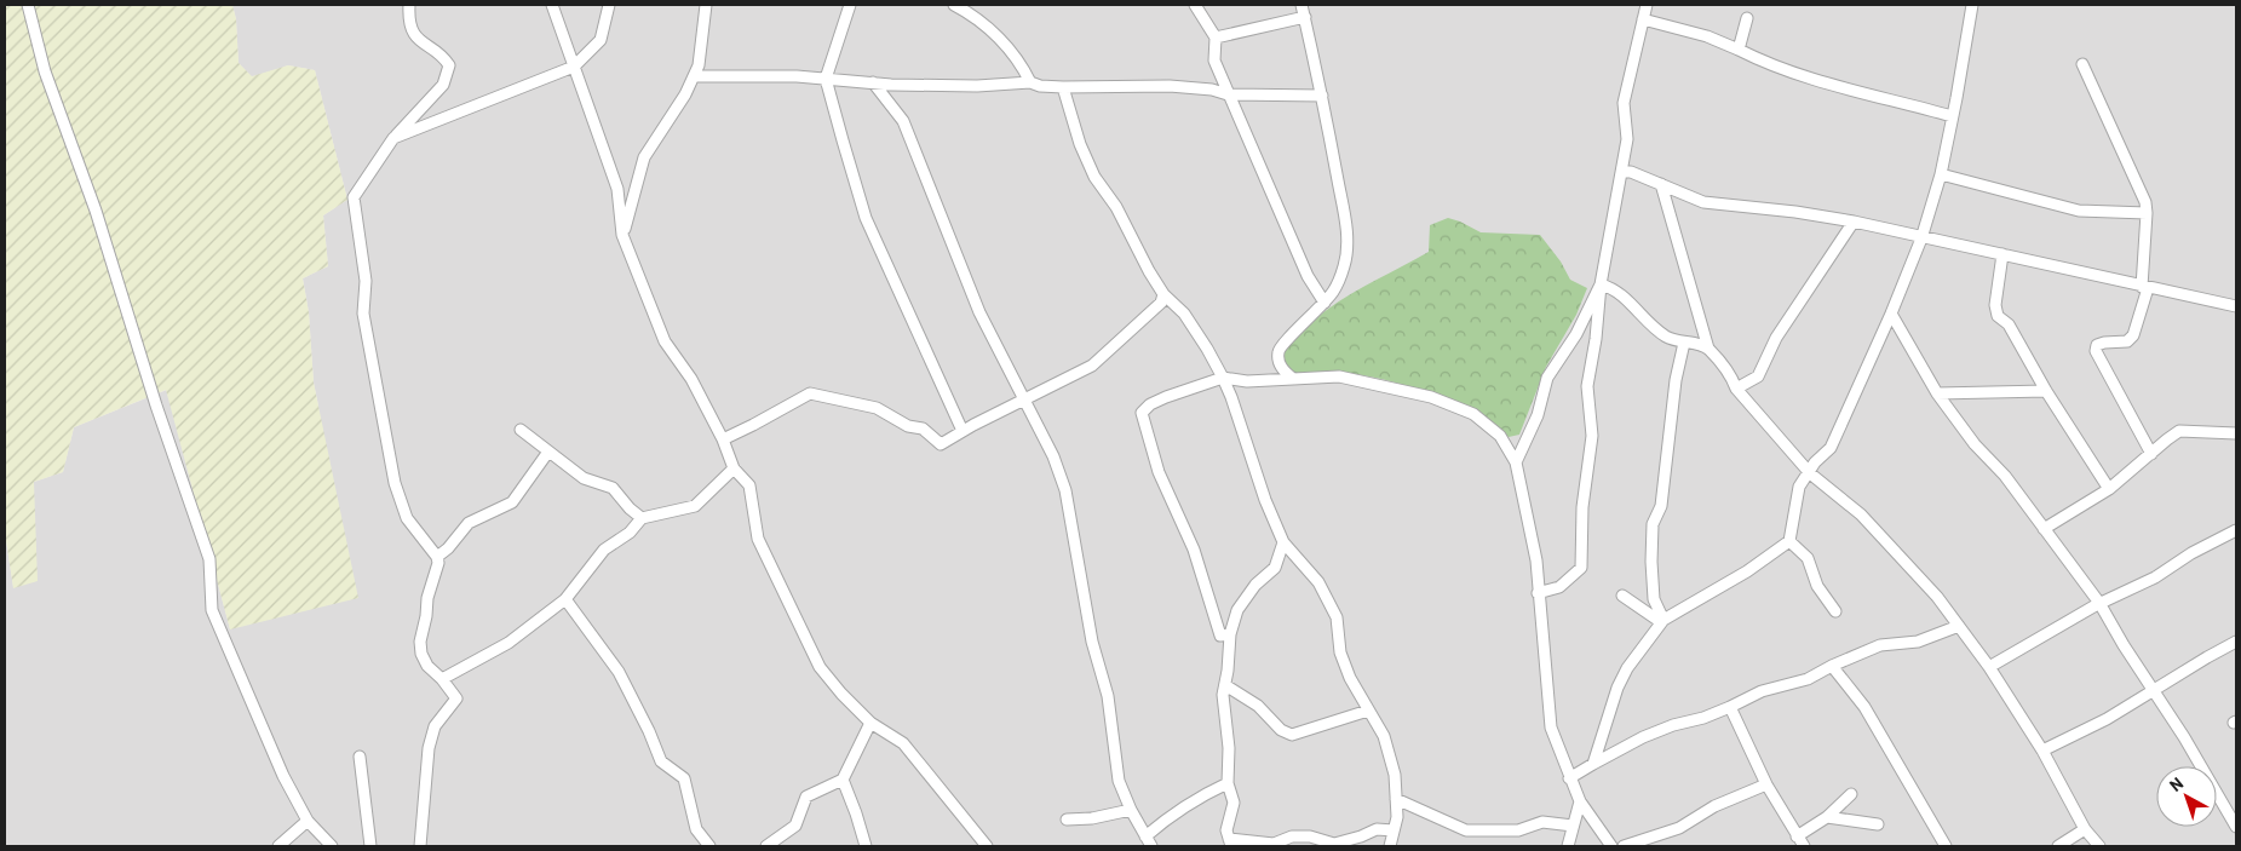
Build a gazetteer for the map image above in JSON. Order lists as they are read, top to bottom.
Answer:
{
  "north": "top left"
}
